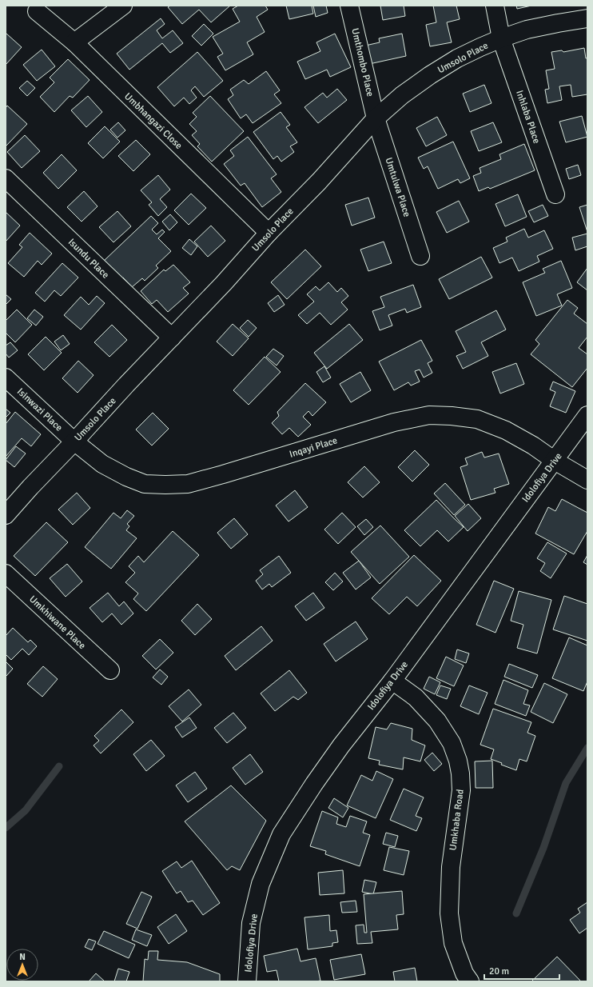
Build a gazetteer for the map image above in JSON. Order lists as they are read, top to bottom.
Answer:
{
  "streets": {
    "street": [
      "Umsolo Place",
      "Umthombo Place",
      "Inhlaba Place",
      "Umbhangazi Close",
      "Umtulwa Place",
      "Isundu Place",
      "Isinwazi Place",
      "Inqayi Place",
      "Idolofiya Drive",
      "Umkhiwane Place",
      "Umkhaba Road"
    ]
  },
  "crossings": [
    ["Umsolo Place", "Umthombo Place"],
    ["Umsolo Place", "Inhlaba Place"],
    ["Umsolo Place", "Umbhangazi Close"],
    ["Umsolo Place", "Umtulwa Place"],
    ["Umsolo Place", "Isundu Place"],
    ["Umsolo Place", "Isinwazi Place"],
    ["Umsolo Place", "Inqayi Place"],
    ["Umthombo Place", "Umtulwa Place"],
    ["Isinwazi Place", "Inqayi Place"],
    ["Inqayi Place", "Idolofiya Drive"],
    ["Idolofiya Drive", "Umkhaba Road"]
  ],
  "scale_bar": "20 m",
  "north": "top"
}
